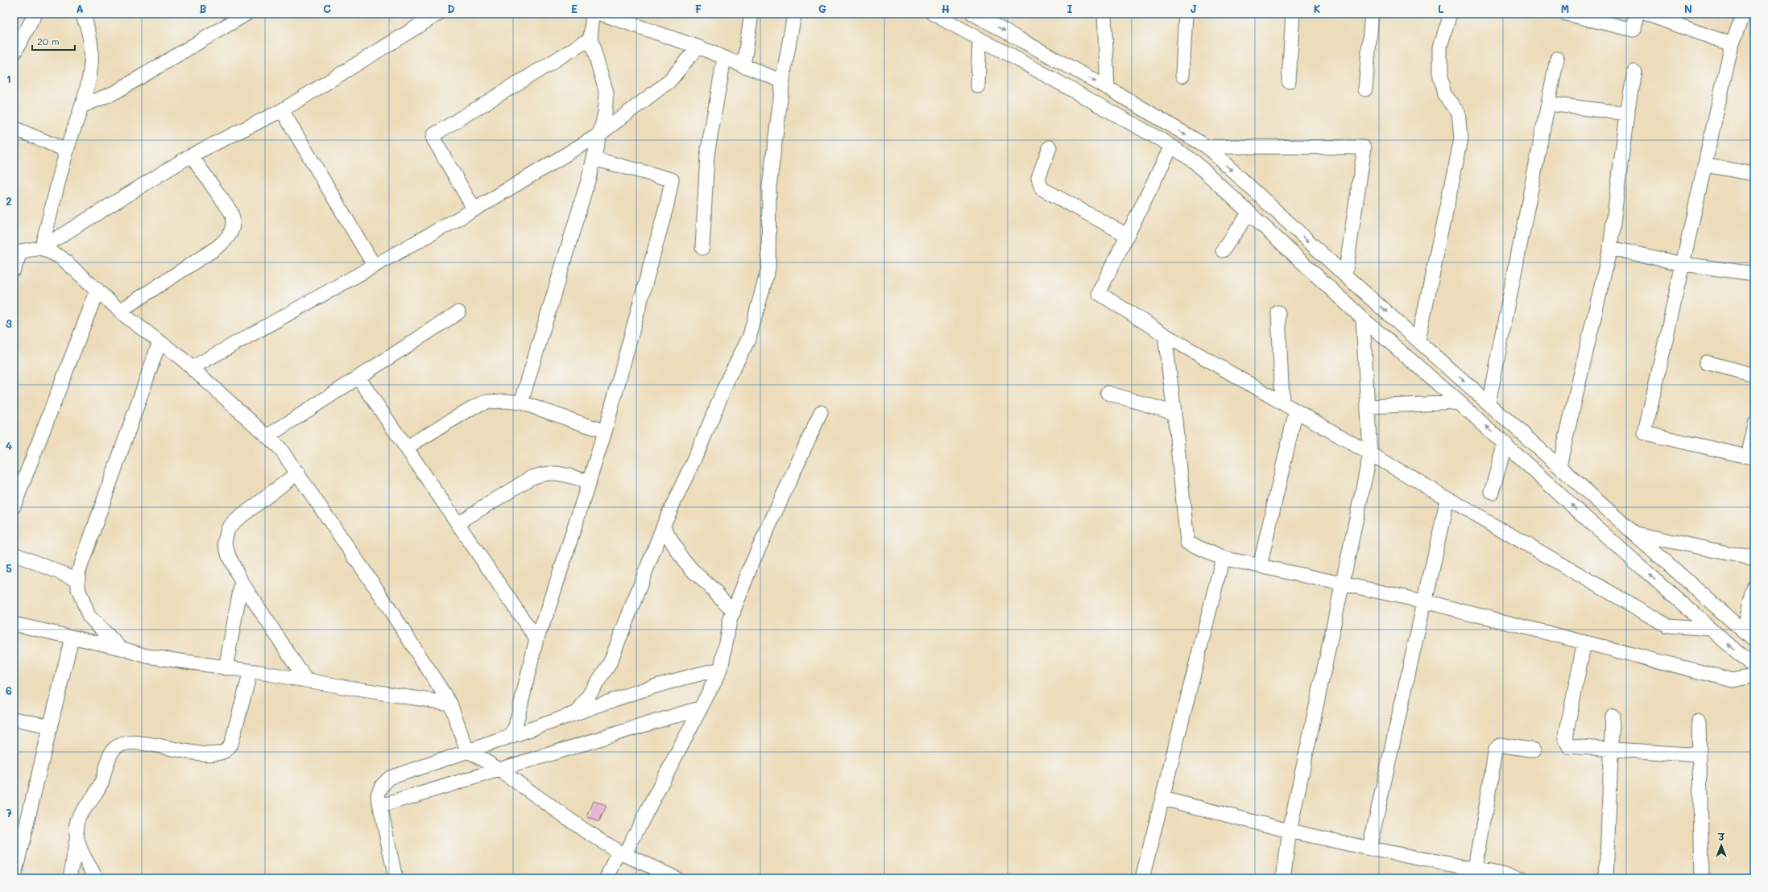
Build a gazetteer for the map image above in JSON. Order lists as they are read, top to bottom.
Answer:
{
  "scale_bar": "20 m",
  "north": "top",
  "grid": {
    "columns": [
      "A",
      "B",
      "C",
      "D",
      "E",
      "F",
      "G",
      "H",
      "I",
      "J",
      "K",
      "L",
      "M",
      "N"
    ],
    "rows": [
      "1",
      "2",
      "3",
      "4",
      "5",
      "6",
      "7"
    ]
  }
}
